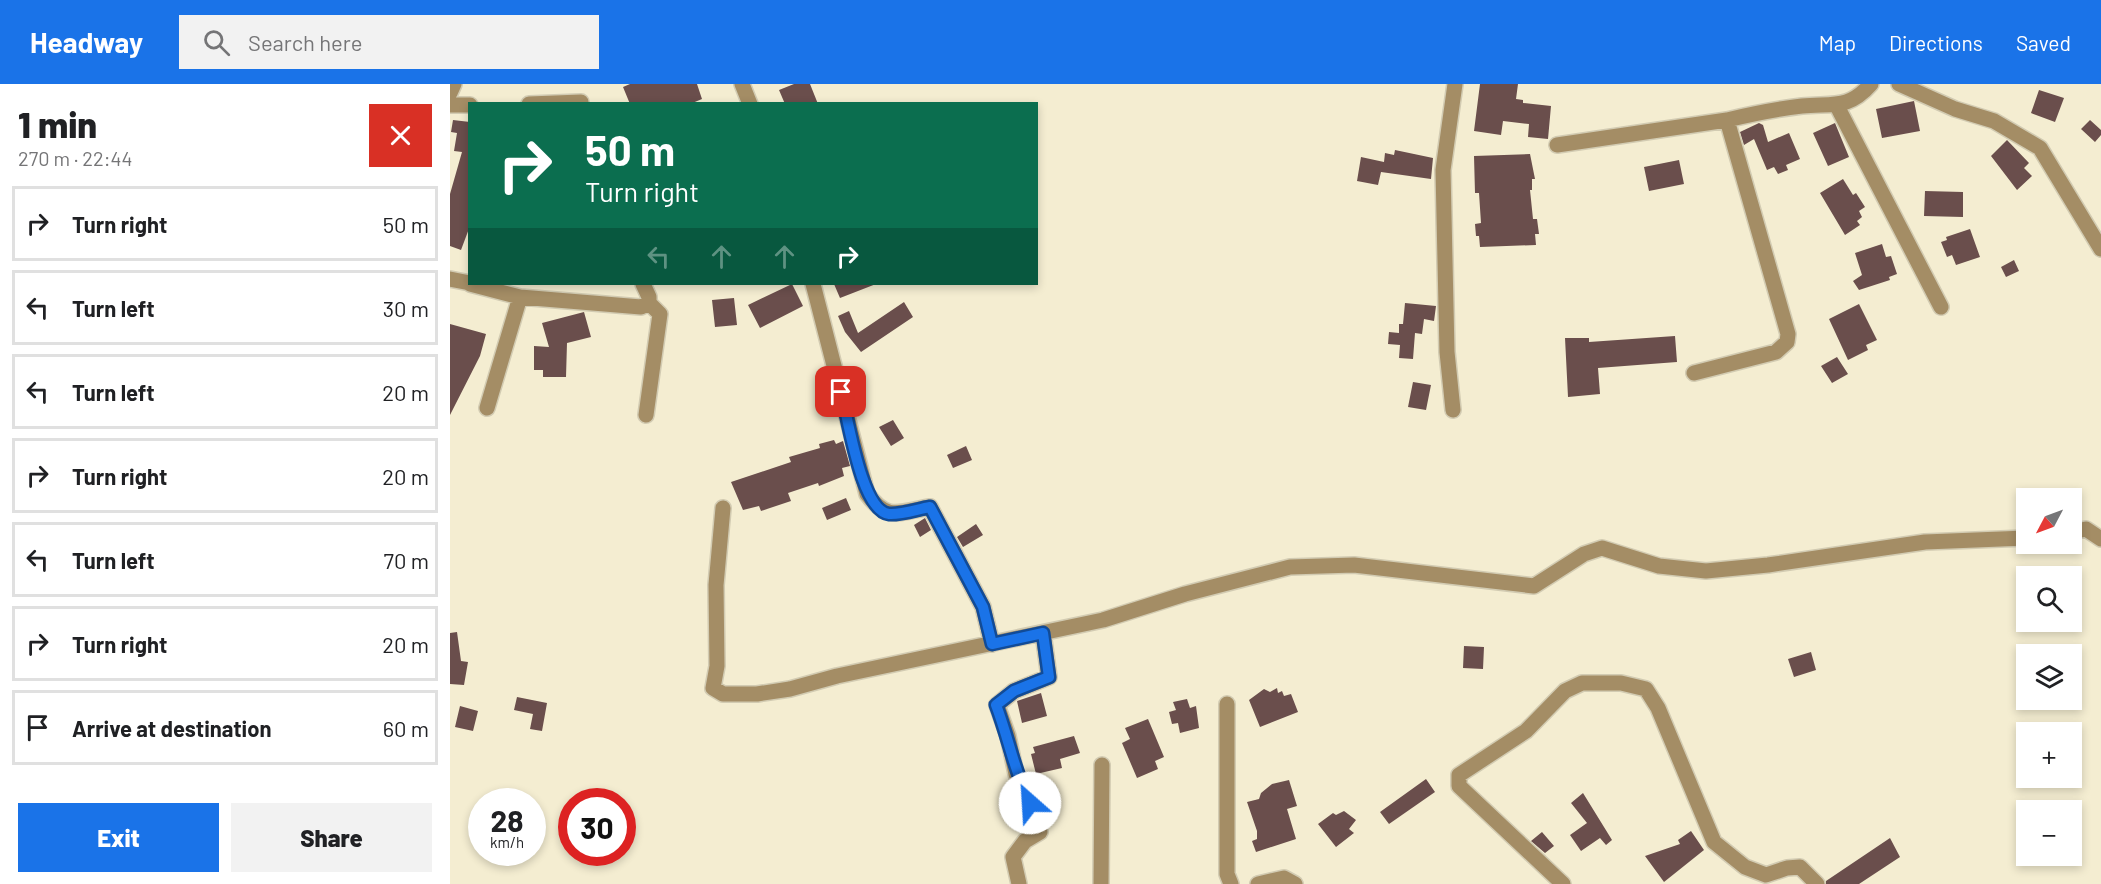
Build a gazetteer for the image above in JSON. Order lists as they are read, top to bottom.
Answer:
{
  "north": "bottom left",
  "page": {
    "header": "Headway",
    "search": "Search here",
    "nav": ["Map", "Directions", "Saved"],
    "heading": ["1 min", "270 m · 22:44"],
    "turn": ["50 m", "Turn right"],
    "list": [
      {
        "name": "Turn right",
        "value": "50 m"
      },
      {
        "name": "Turn left",
        "value": "30 m"
      },
      {
        "name": "Turn left",
        "value": "20 m"
      },
      {
        "name": "Turn right",
        "value": "20 m"
      },
      {
        "name": "Turn left",
        "value": "70 m"
      },
      {
        "name": "Turn right",
        "value": "20 m"
      },
      {
        "name": "Arrive at destination",
        "value": "60 m"
      }
    ],
    "map_buttons": ["+", "−"],
    "speed": "28 km/h",
    "limit": "30",
    "buttons": ["Exit", "Share"]
  }
}
